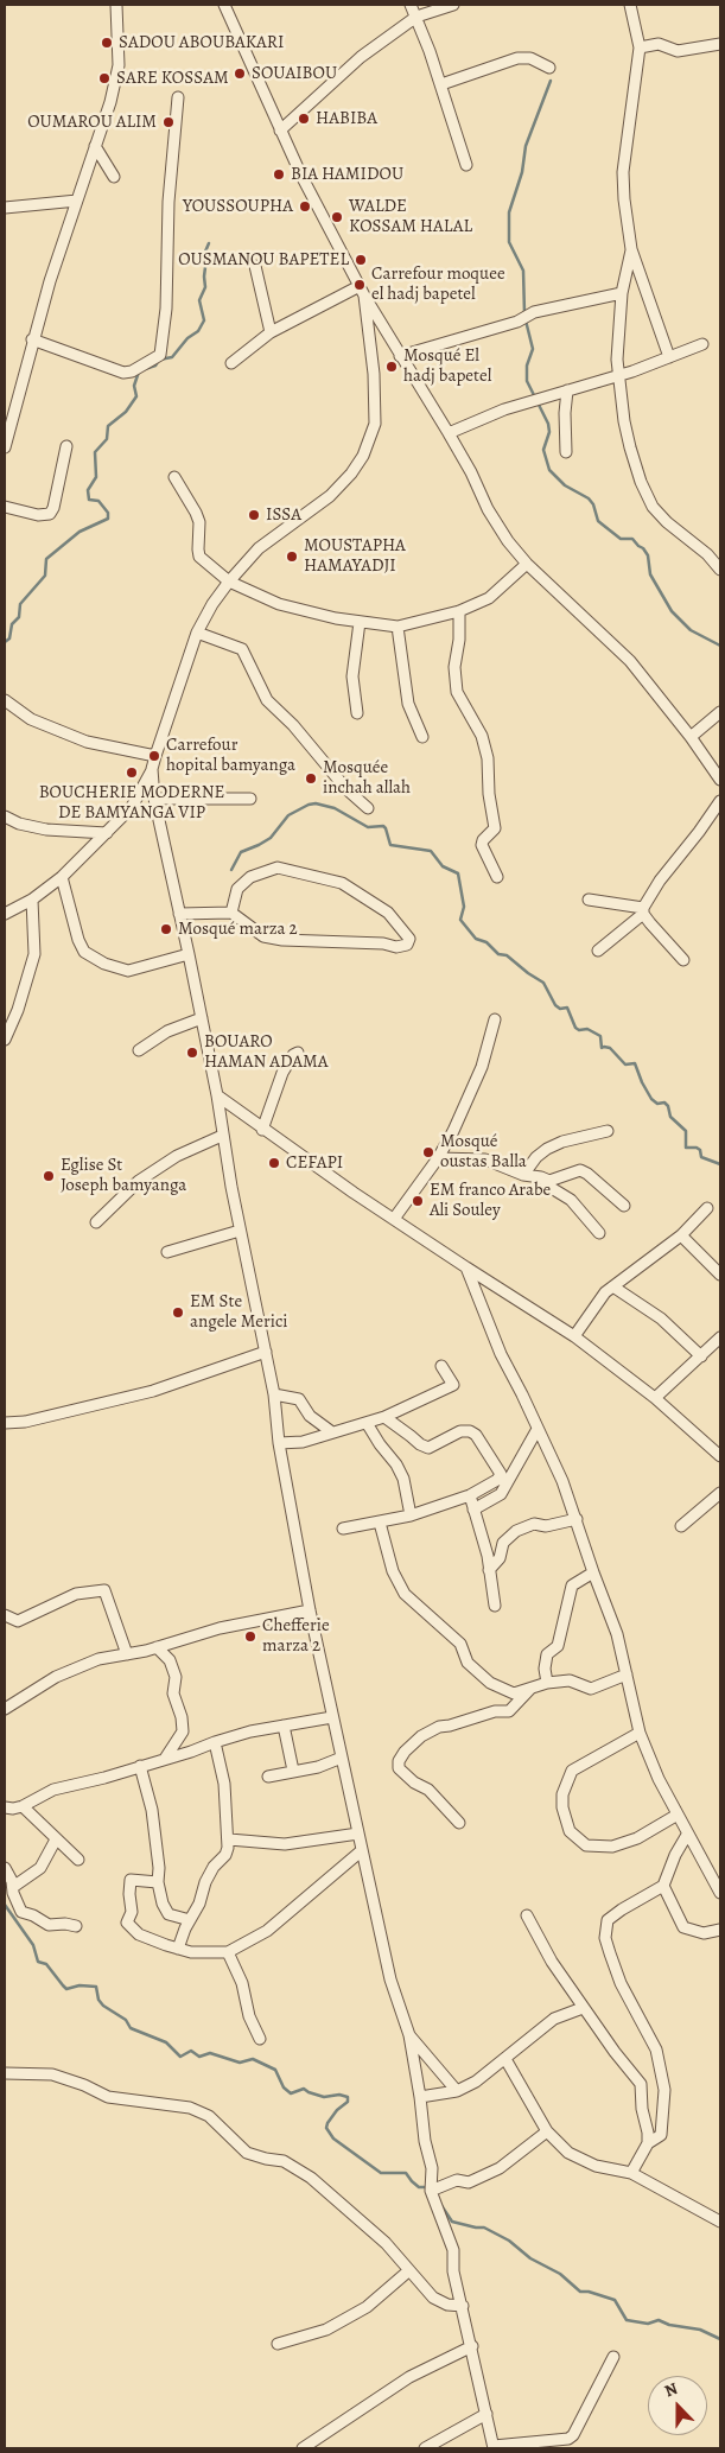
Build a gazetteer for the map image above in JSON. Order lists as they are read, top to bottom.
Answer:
{
  "places": [
    "SADOU ABOUBAKARI",
    "SOUAIBOU",
    "SARE KOSSAM",
    "HABIBA",
    "OUMAROU ALIM",
    "BIA HAMIDOU",
    "YOUSSOUPHA",
    "WALDE KOSSAM HALAL",
    "OUSMANOU BAPETEL",
    "Carrefour moquee el hadj bapetel",
    "Mosqué El hadj bapetel",
    "ISSA",
    "MOUSTAPHA HAMAYADJI",
    "Carrefour hopital bamyanga",
    "BOUCHERIE MODERNE DE BAMYANGA VIP",
    "Mosquée inchah allah",
    "Mosqué marza 2",
    "BOUARO HAMAN ADAMA",
    "Mosqué oustas Balla",
    "CEFAPI",
    "Eglise St Joseph bamyanga",
    "EM franco Arabe Ali Souley",
    "EM Ste angele Merici",
    "Chefferie marza 2"
  ],
  "north": "top"
}
